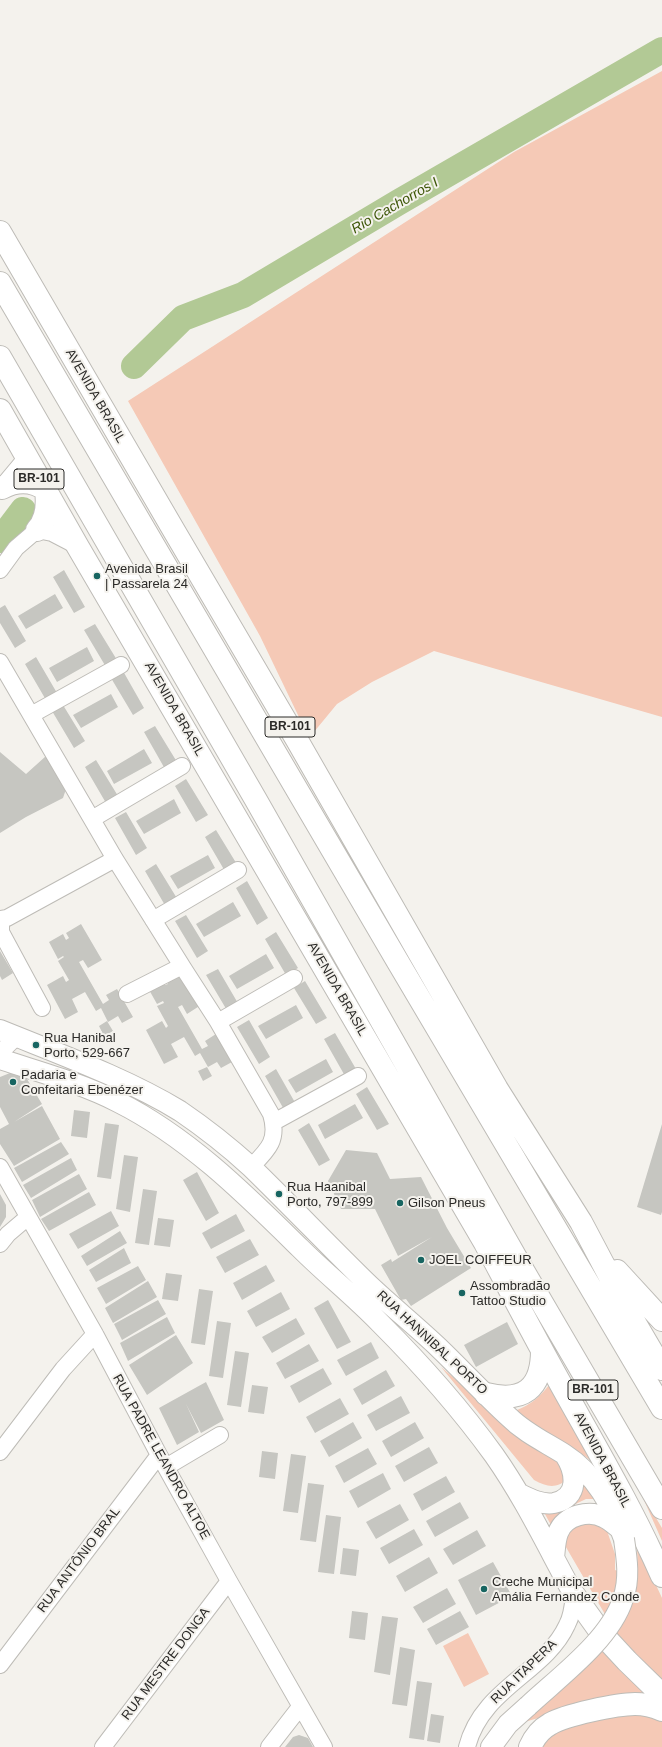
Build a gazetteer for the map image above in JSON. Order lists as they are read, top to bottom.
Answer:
{
  "streets": {
    "highway": ["AVENIDA BRASIL", "BR-101"],
    "main road": ["RUA HANNIBAL PORTO"],
    "street": [
      "RUA PADRE LEANDRO ALTOE",
      "RUA ANTÔNIO BRAL",
      "RUA MESTRE DONGA",
      "RUA ITAPERA"
    ]
  },
  "crossings": [
    ["RUA HANNIBAL PORTO", "RUA ITAPERA"],
    ["RUA PADRE LEANDRO ALTOE", "RUA ANTÔNIO BRAL"],
    ["RUA PADRE LEANDRO ALTOE", "RUA MESTRE DONGA"]
  ],
  "water": ["Rio Cachorros I"],
  "places": [
    "Avenida Brasil | Passarela 24",
    "Rua Hanibal Porto, 529-667",
    "Padaria e Confeitaria Ebenézer",
    "Rua Haanibal Porto, 797-899",
    "Gilson Pneus",
    "JOEL COIFFEUR",
    "Assombradão Tattoo Studio",
    "Creche Municipal Amália Fernandez Conde"
  ]
}
